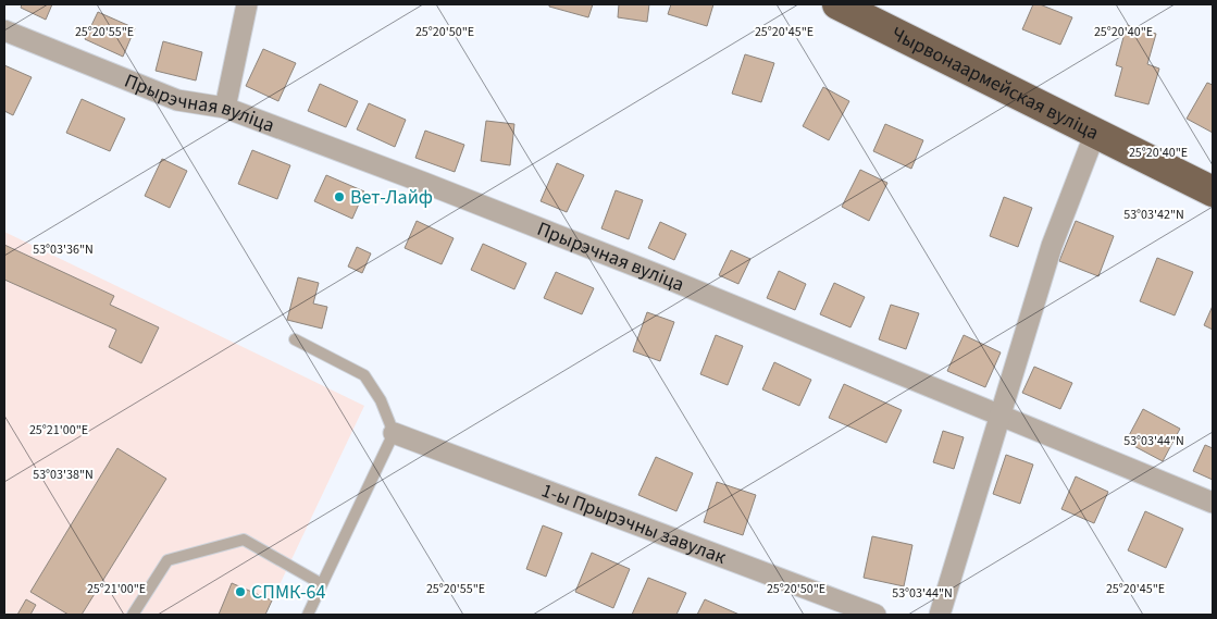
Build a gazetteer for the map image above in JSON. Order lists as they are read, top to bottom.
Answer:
{
  "streets": {
    "highway": ["Чырвонаармейская вуліца"],
    "street": ["Прырэчная вуліца", "1-ы Прырэчны завулак"]
  },
  "places": ["Вет-Лайф", "СПМК-64"],
  "coordinates": [
    "25°20'40\"E",
    "25°20'55\"E",
    "25°20'50\"E",
    "25°20'45\"E",
    "53°03'42\"N",
    "53°03'36\"N",
    "25°21'00\"E",
    "53°03'44\"N",
    "53°03'38\"N"
  ]
}
